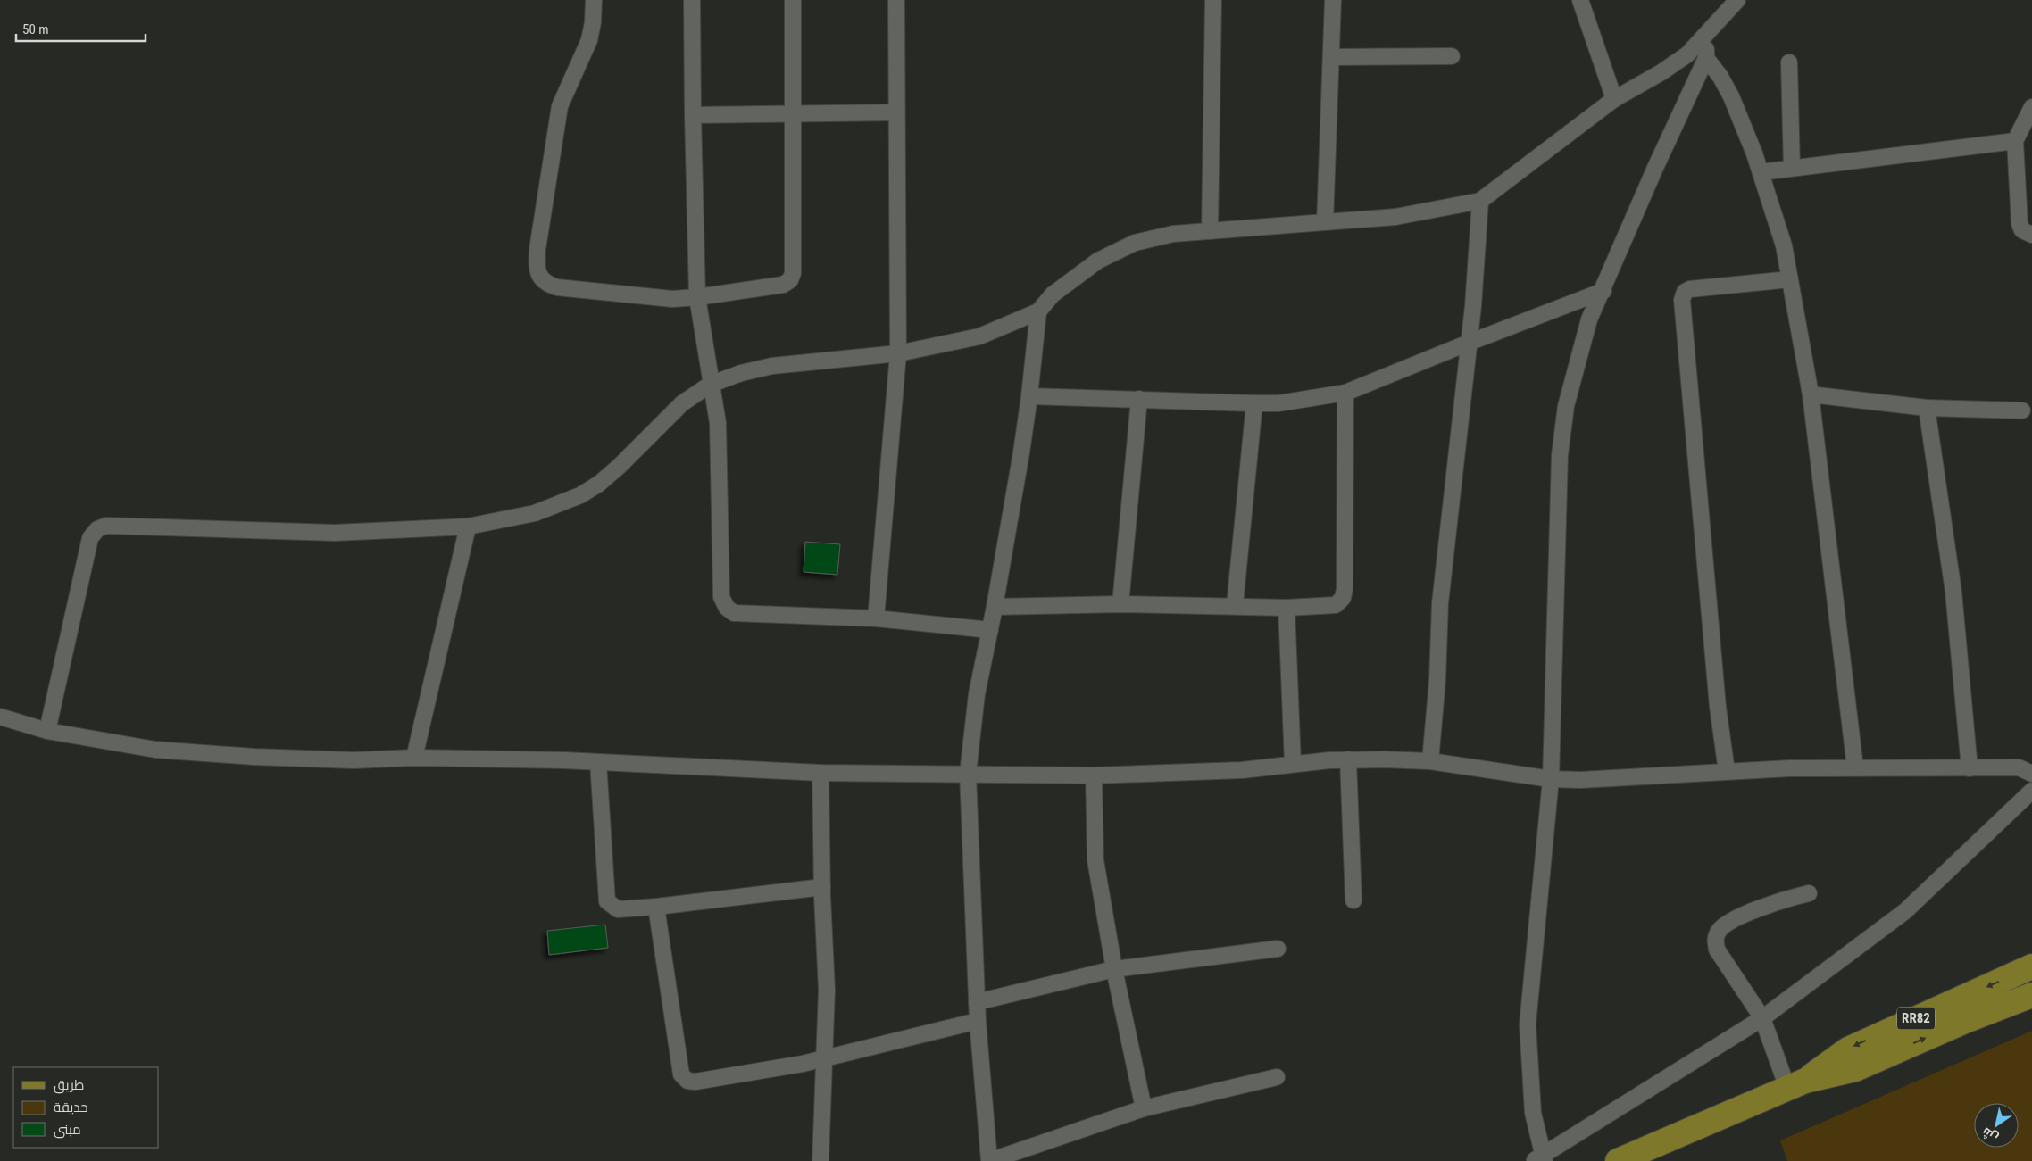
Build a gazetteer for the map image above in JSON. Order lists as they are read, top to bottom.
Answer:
{
  "streets": {
    "main road": ["RR82"]
  },
  "legend": ["طريق", "حديقة", "مبنى"],
  "scale_bar": "50 m",
  "north": "bottom left"
}
